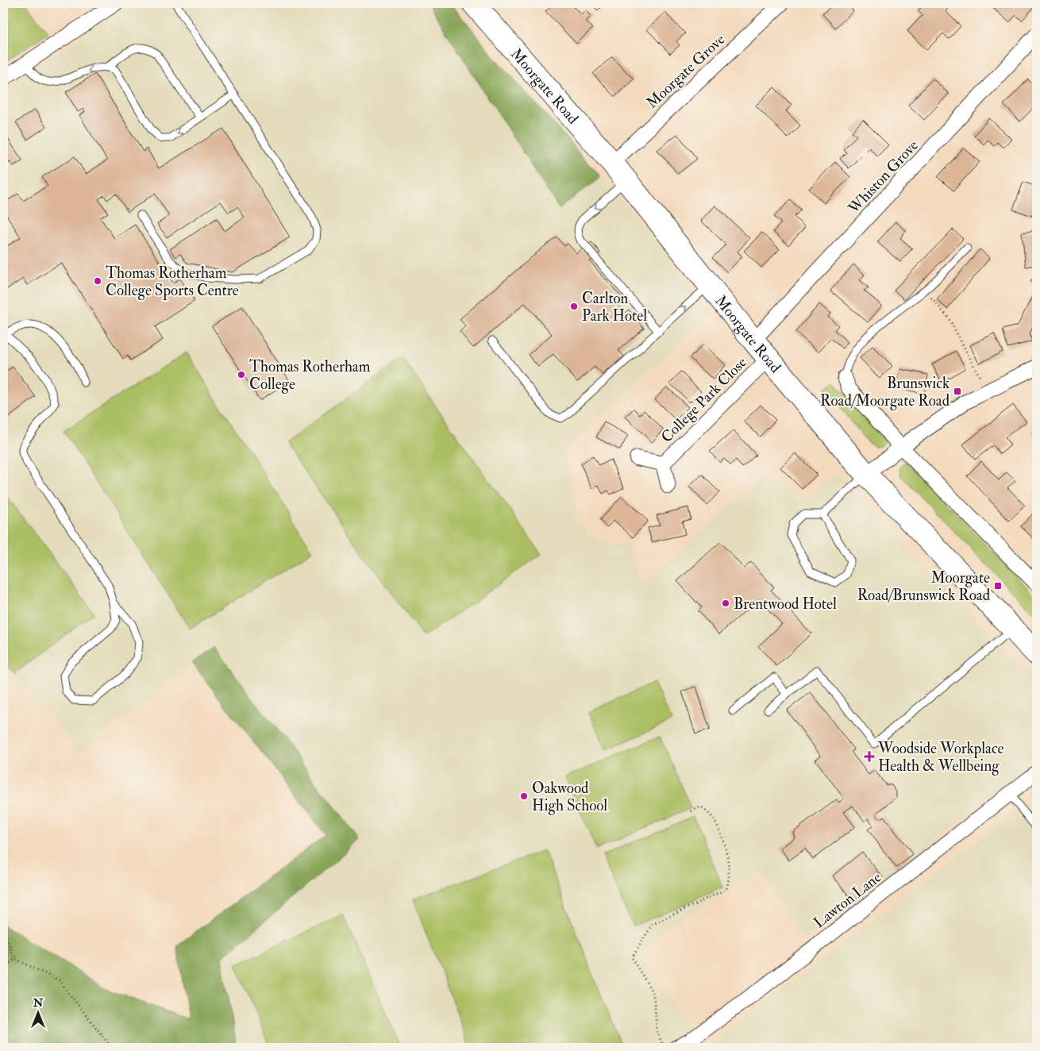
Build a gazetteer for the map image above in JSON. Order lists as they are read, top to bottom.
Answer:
{
  "streets": {
    "main road": ["Moorgate Road"],
    "street": [
      "Moorgate Grove",
      "Whiston Grove",
      "College Park Close",
      "Lawton Lane"
    ]
  },
  "crossings": [
    ["Moorgate Grove", "Moorgate Road"],
    ["Moorgate Road", "Whiston Grove"],
    ["Moorgate Road", "College Park Close"]
  ],
  "places": {
    "other": [
      "Thomas Rotherham College Sports Centre",
      "Carlton Park Hotel",
      "Thomas Rotherham College",
      "Brentwood Hotel",
      "Oakwood High School"
    ],
    "transit": ["Brunswick Road/Moorgate Road", "Moorgate Road/Brunswick Road"],
    "health": ["Woodside Workplace Health & Wellbeing"]
  },
  "north": "top"
}
